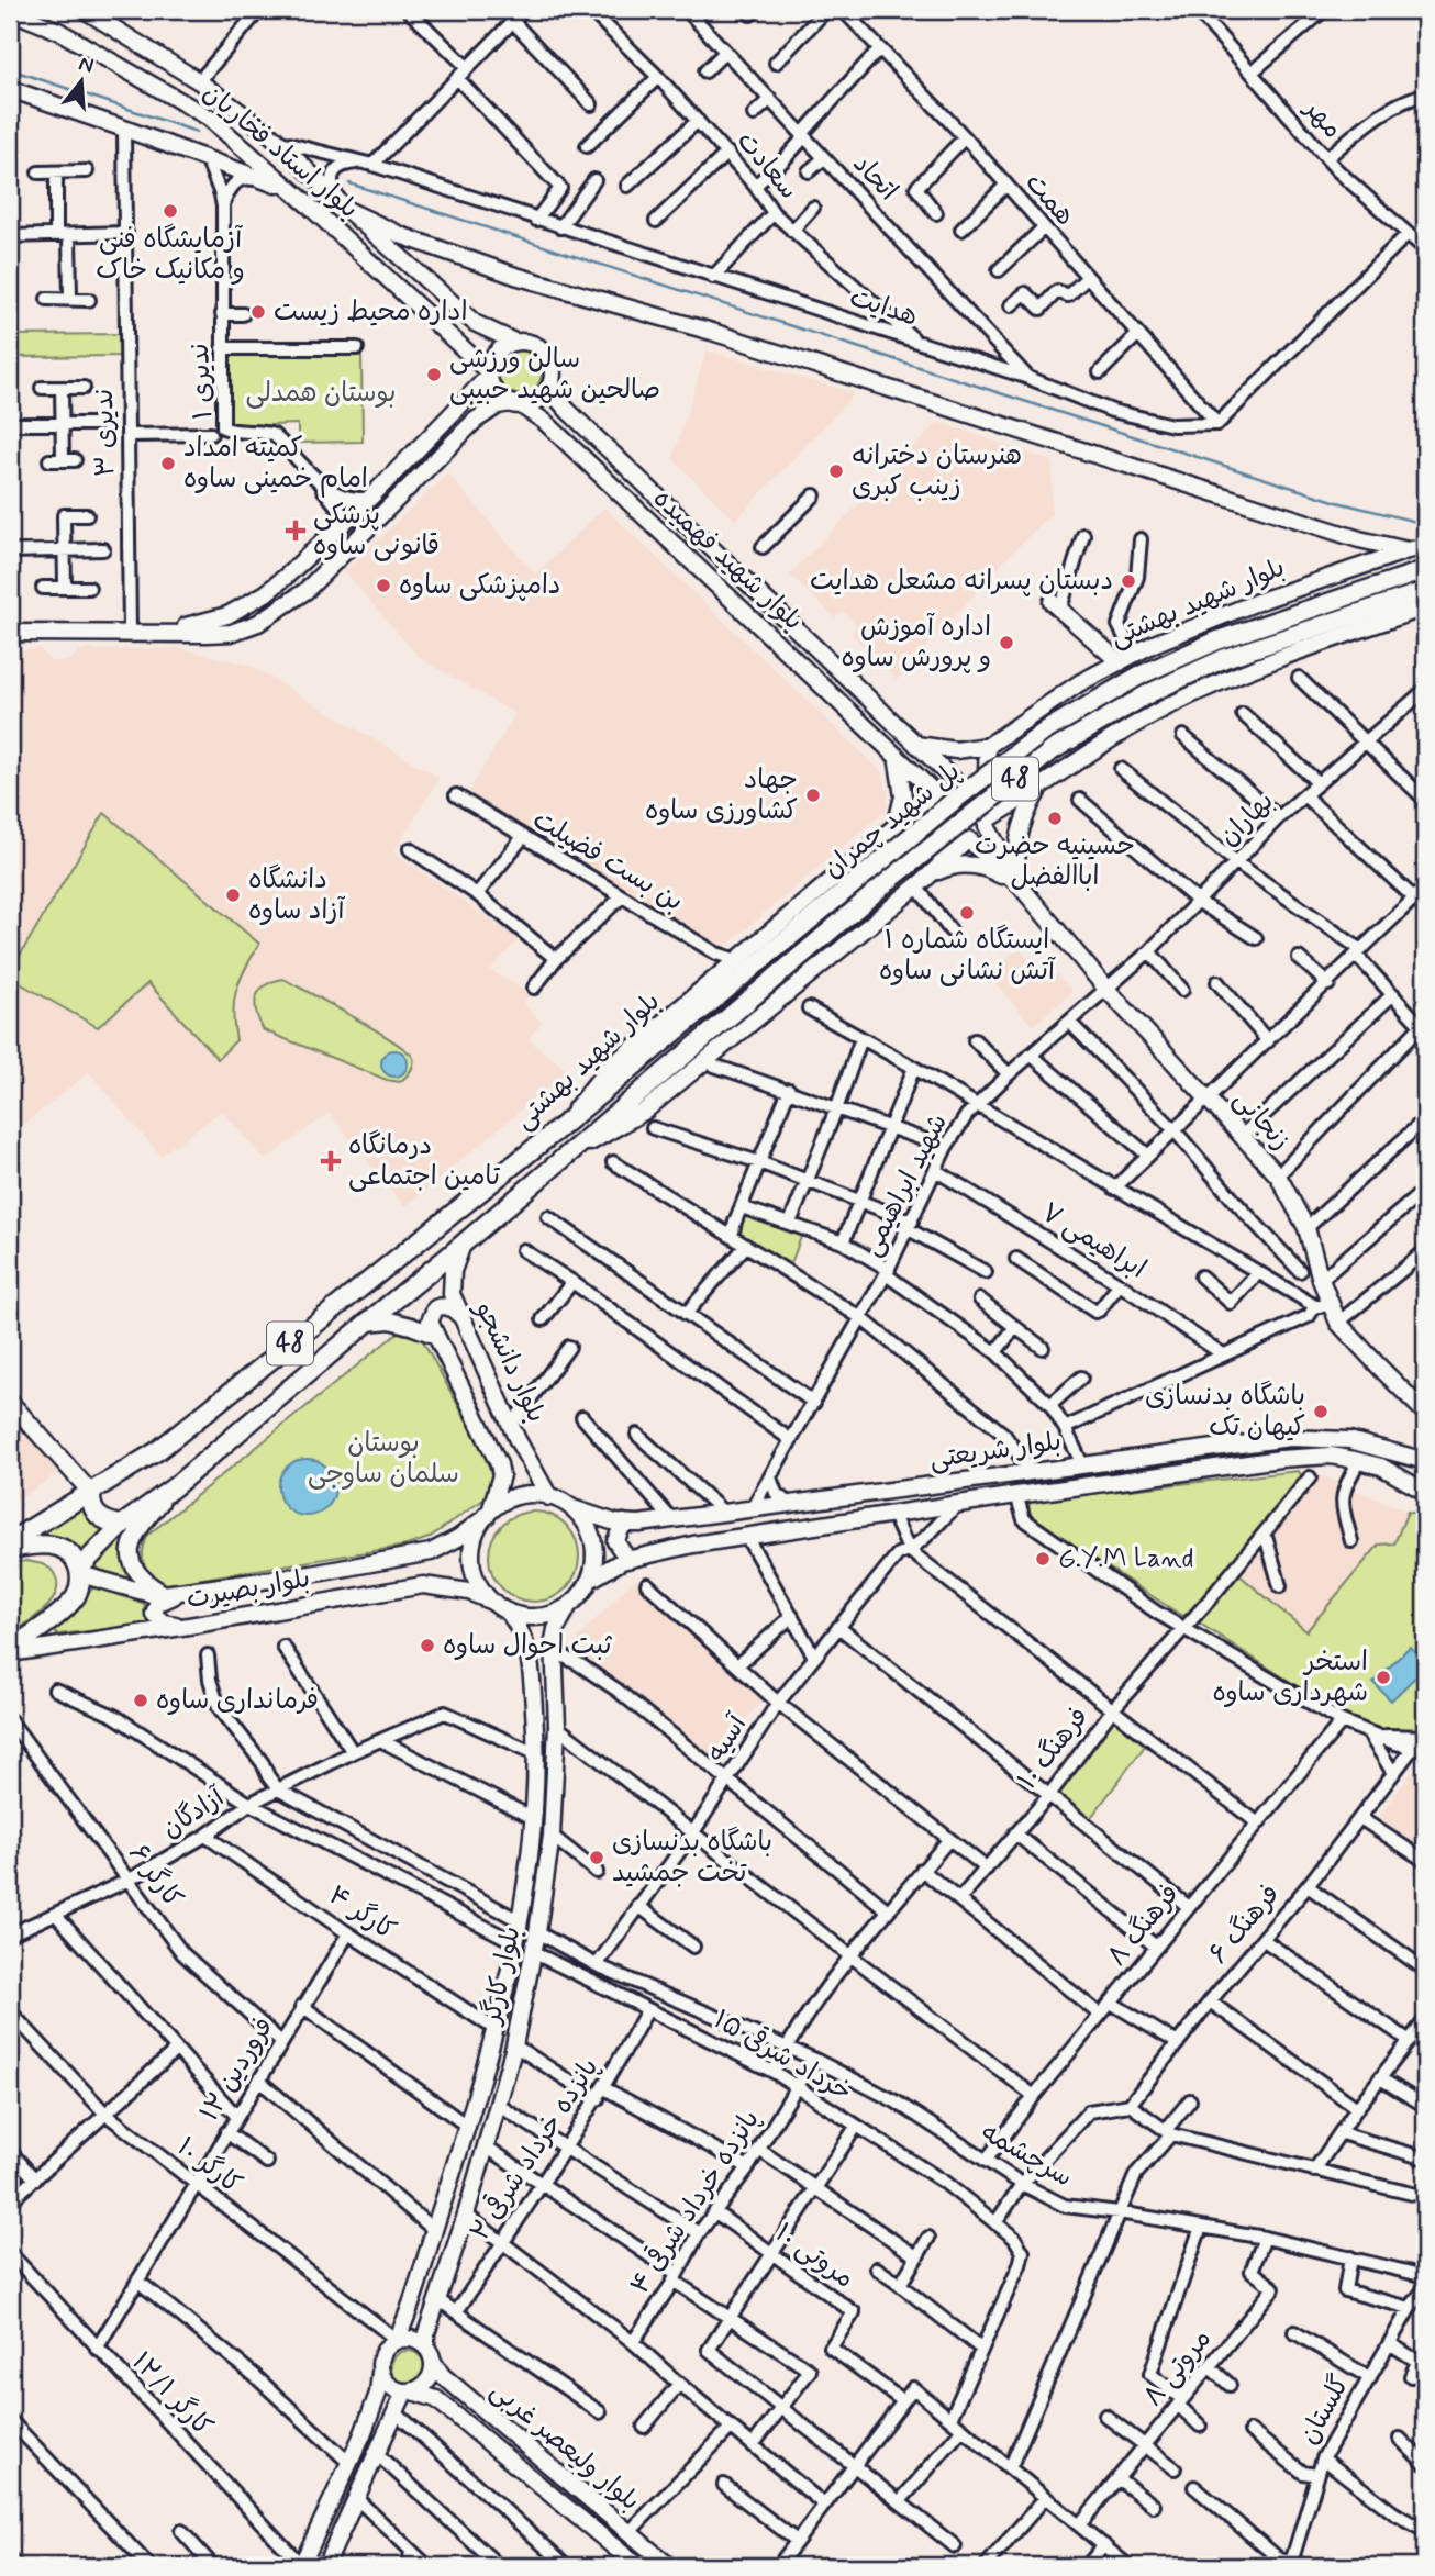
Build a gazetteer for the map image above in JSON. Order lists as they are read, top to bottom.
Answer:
{
  "streets": {
    "main road": [
      "بلوار استاد فخاریان",
      "بلوار شهید فهمیده",
      "بلوار شهید بهشتی",
      "48",
      "پل شهید چمران",
      "زنجانی",
      "بلوار دانشجو",
      "بلوار شریعتی",
      "بلوار بصیرت",
      "بلوار کارگر",
      "بلوار ولیعصر غربی"
    ],
    "street": [
      "مهر",
      "سعادت",
      "اتحاد",
      "همت",
      "هدایت",
      "ندیری ۱",
      "ندیری ۳",
      "بهاران",
      "بن بست فضیلت",
      "شهید ابراهیمی",
      "ابراهیمی ۷",
      "آسیه",
      "فرهنگ ۱۰",
      "آزادگان",
      "کارگر ۶",
      "کارگر ۴",
      "فرهنگ ۶",
      "فرهنگ ۸",
      "۱۵ خرداد شرقی",
      "۱۲ فروردین",
      "پانزده خرداد شرقی ۲",
      "سرچشمه",
      "کارگر ۱۰",
      "پانزده خرداد شرقی ۴",
      "مروتی ۱۰",
      "مروتی ۸",
      "کارگر ۱۲/۱",
      "گلستان"
    ]
  },
  "crossings": [
    ["بلوار استاد فخاریان", "هدایت"],
    ["بلوار استاد فخاریان", "بلوار شهید فهمیده"],
    ["سعادت", "هدایت"],
    ["اتحاد", "هدایت"],
    ["همت", "هدایت"],
    ["بلوار شهید فهمیده", "بلوار شهید بهشتی"],
    ["بلوار شهید بهشتی", "48"],
    ["بلوار شهید بهشتی", "پل شهید چمران"],
    ["بلوار شهید بهشتی", "بن بست فضیلت"],
    ["بلوار شهید بهشتی", "بلوار دانشجو"],
    ["بلوار شهید بهشتی", "بلوار بصیرت"],
    ["48", "بلوار بصیرت"],
    ["بهاران", "زنجانی"],
    ["بهاران", "شهید ابراهیمی"],
    ["زنجانی", "شهید ابراهیمی"],
    ["شهید ابراهیمی", "ابراهیمی ۷"],
    ["شهید ابراهیمی", "بلوار شریعتی"],
    ["بلوار دانشجو", "بلوار شریعتی"],
    ["بلوار دانشجو", "بلوار بصیرت"],
    ["بلوار دانشجو", "بلوار کارگر"],
    ["بلوار شریعتی", "بلوار بصیرت"],
    ["بلوار شریعتی", "آسیه"],
    ["بلوار شریعتی", "بلوار کارگر"],
    ["بلوار بصیرت", "بلوار کارگر"],
    ["آسیه", "۱۵ خرداد شرقی"],
    ["آزادگان", "کارگر ۶"],
    ["آزادگان", "کارگر ۴"],
    ["آزادگان", "بلوار کارگر"],
    ["کارگر ۶", "۱۲ فروردین"],
    ["کارگر ۴", "بلوار کارگر"],
    ["کارگر ۴", "۱۲ فروردین"],
    ["فرهنگ ۸", "سرچشمه"],
    ["بلوار کارگر", "۱۵ خرداد شرقی"],
    ["بلوار کارگر", "کارگر ۱۰"],
    ["بلوار کارگر", "بلوار ولیعصر غربی"],
    ["۱۵ خرداد شرقی", "پانزده خرداد شرقی ۲"],
    ["۱۵ خرداد شرقی", "سرچشمه"],
    ["۱۵ خرداد شرقی", "پانزده خرداد شرقی ۴"],
    ["۱۲ فروردین", "کارگر ۱۰"],
    ["۱۲ فروردین", "کارگر ۱۲/۱"],
    ["سرچشمه", "پانزده خرداد شرقی ۴"],
    ["سرچشمه", "مروتی ۸"],
    ["کارگر ۱۰", "بلوار ولیعصر غربی"],
    ["پانزده خرداد شرقی ۴", "مروتی ۱۰"]
  ],
  "parks": ["بوستان همدلی", "بوستان سلمان ساوجی"],
  "places": {
    "other": [
      "آزمایشگاه فنی و مکانیک خاک",
      "اداره محیط زیست",
      "سالن ورزشی صالحین شهید حبیبی",
      "کمیته امداد امام خمینی ساوه",
      "هنرستان دخترانه زینب کبری",
      "دبستان پسرانه مشعل هدایت",
      "دامپزشکی ساوه",
      "اداره آموزش و پرورش ساوه",
      "جهاد کشاورزی ساوه",
      "حسینیه حضرت اباالفضل",
      "دانشگاه آزاد ساوه",
      "ایستگاه شماره ۱ آتش نشانی ساوه",
      "باشگاه بدنسازی کیهان تک",
      "G.Y.M Land",
      "ثبت احوال ساوه",
      "استخر شهرداری ساوه",
      "فرمانداری ساوه",
      "باشگاه بدنسازی تخت جمشید"
    ],
    "health": ["پزشکی قانونی ساوه", "درمانگاه تامین اجتماعی"]
  },
  "north": "top"
}
